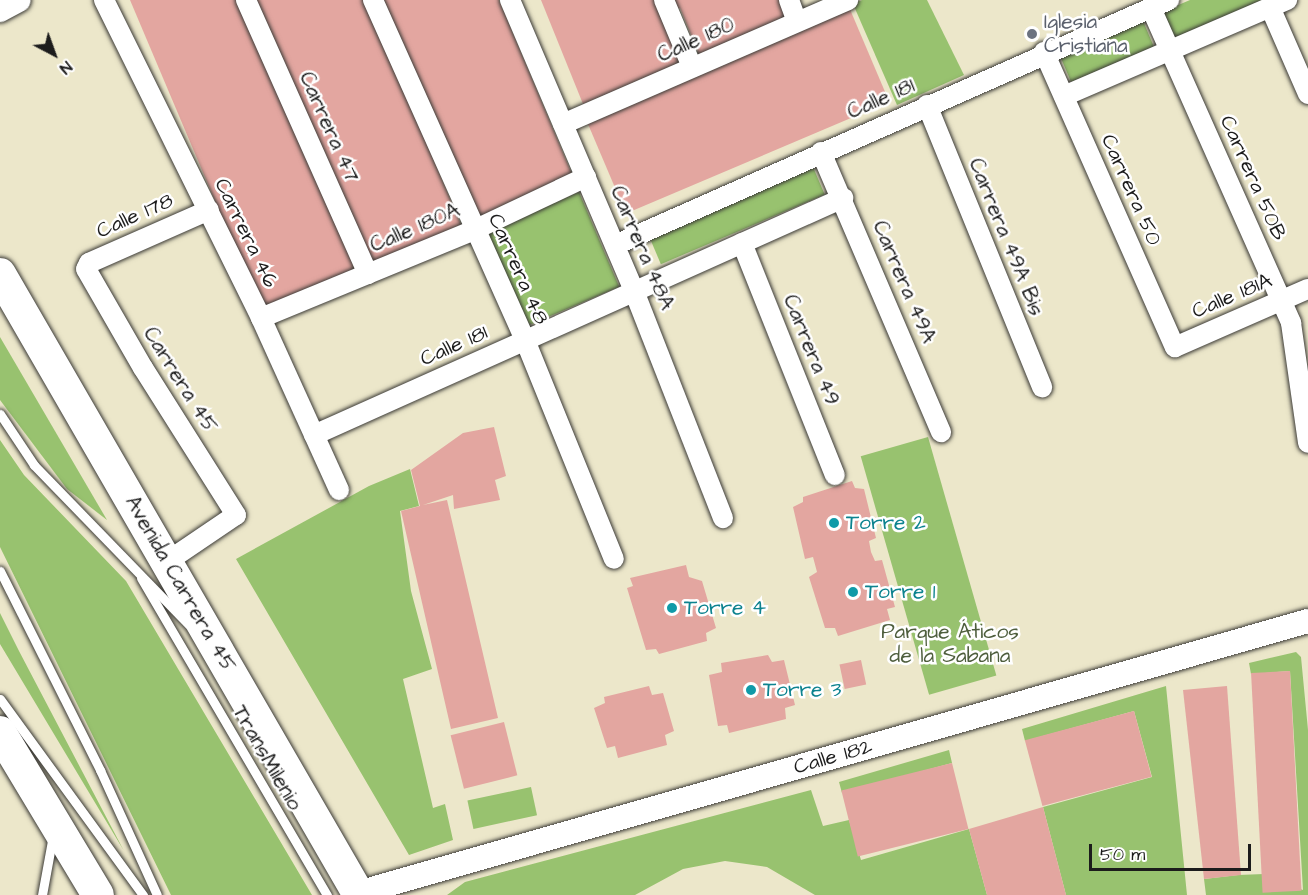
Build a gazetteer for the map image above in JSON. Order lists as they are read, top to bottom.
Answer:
{
  "streets": {
    "highway": ["Avenida Carrera 45"],
    "street": [
      "Calle 180",
      "Calle 181",
      "Carrera 47",
      "Carrera 50B",
      "Carrera 50",
      "Calle 178",
      "Calle 180A",
      "Carrera 46",
      "Carrera 49A Bis",
      "Carrera 48A",
      "Carrera 48",
      "Carrera 49A",
      "Calle 181A",
      "Carrera 49",
      "Carrera 45",
      "Calle 182"
    ],
    "lane": ["TransMilenio"]
  },
  "crossings": [
    ["Calle 180", "Carrera 48A"],
    ["Calle 181", "Carrera 50B"],
    ["Calle 181", "Carrera 50"],
    ["Calle 181", "Carrera 46"],
    ["Calle 181", "Carrera 49A Bis"],
    ["Calle 181", "Carrera 48A"],
    ["Calle 181", "Carrera 48"],
    ["Calle 181", "Carrera 49A"],
    ["Calle 181", "Carrera 49"],
    ["Carrera 47", "Calle 180A"],
    ["Carrera 50B", "Calle 181A"],
    ["Carrera 50", "Calle 181A"],
    ["Calle 178", "Carrera 46"],
    ["Calle 178", "Carrera 45"],
    ["Calle 180A", "Carrera 46"],
    ["Calle 180A", "Carrera 48A"],
    ["Calle 180A", "Carrera 48"],
    ["Carrera 45", "Avenida Carrera 45"],
    ["Avenida Carrera 45", "Calle 182"],
    ["Avenida Carrera 45", "TransMilenio"]
  ],
  "parks": ["Parque Áticos de la Sabana"],
  "places": [
    "Iglesia Cristiana",
    "Torre 2",
    "Torre 1",
    "Torre 4",
    "Torre 3"
  ],
  "scale_bar": "50 m",
  "north": "bottom right"
}
